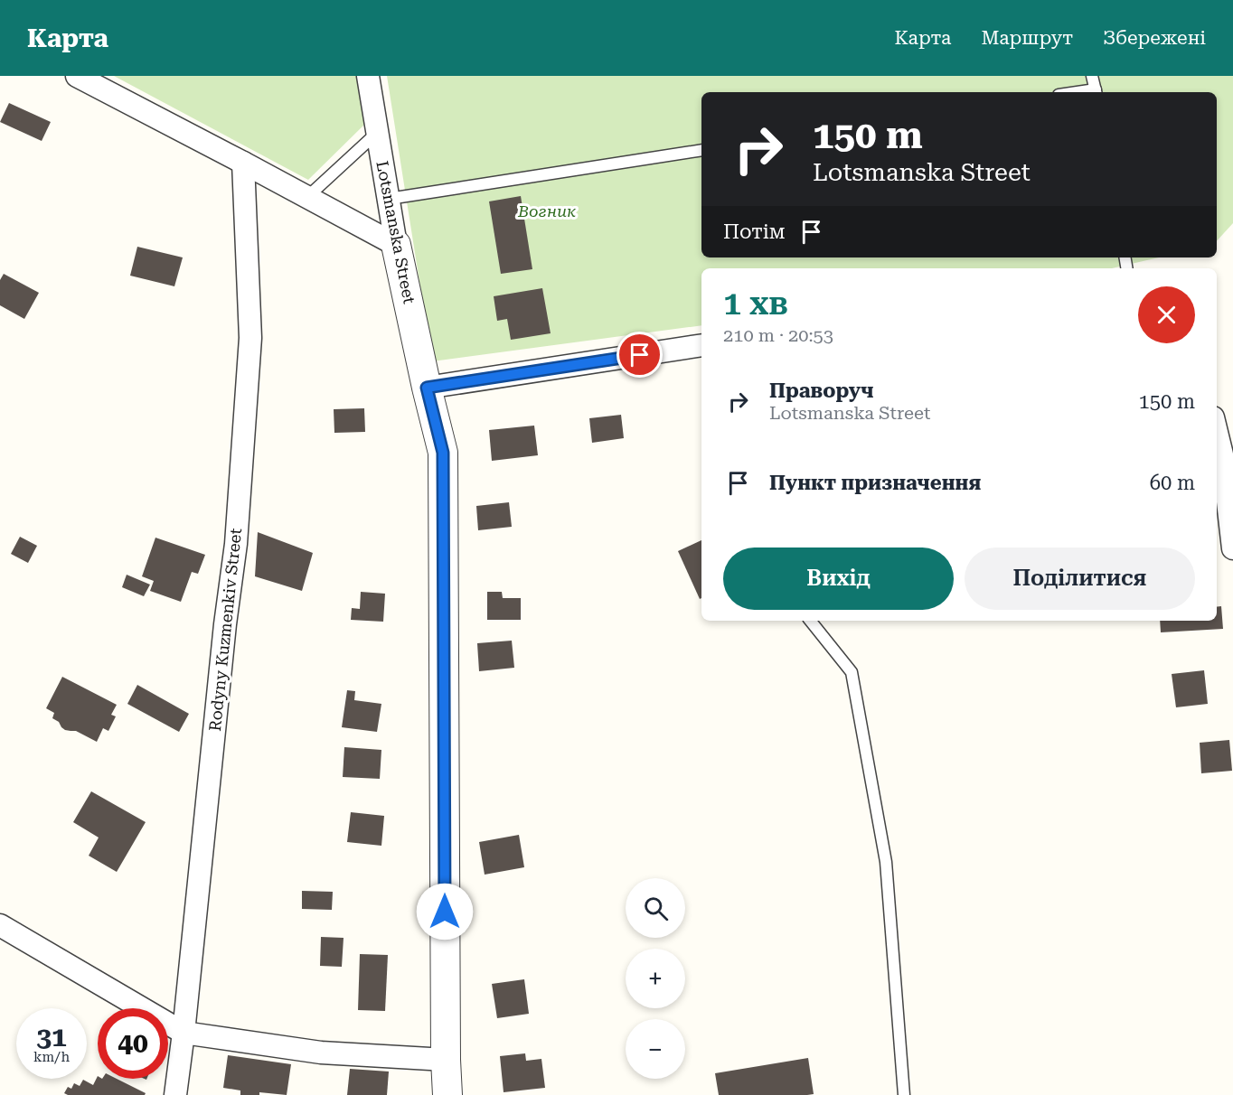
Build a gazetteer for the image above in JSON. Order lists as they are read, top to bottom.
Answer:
{
  "streets": {
    "street": ["Lotsmanska Street", "Rodyny Kuzmenkiv Street"]
  },
  "parks": ["Вогник"],
  "page": {
    "header": "Карта",
    "nav": ["Карта", "Маршрут", "Збережені"],
    "turn": ["150 m", "Lotsmanska Street"],
    "then": "Потім",
    "heading": ["1 хв", "210 m · 20:53"],
    "list": [
      {
        "name": "Праворуч",
        "note": "Lotsmanska Street",
        "value": "150 m"
      },
      {
        "name": "Пункт призначення",
        "value": "60 m"
      }
    ],
    "buttons": ["Вихід", "Поділитися"],
    "map_buttons": ["+", "−"],
    "speed": "31 km/h",
    "limit": "40"
  }
}
